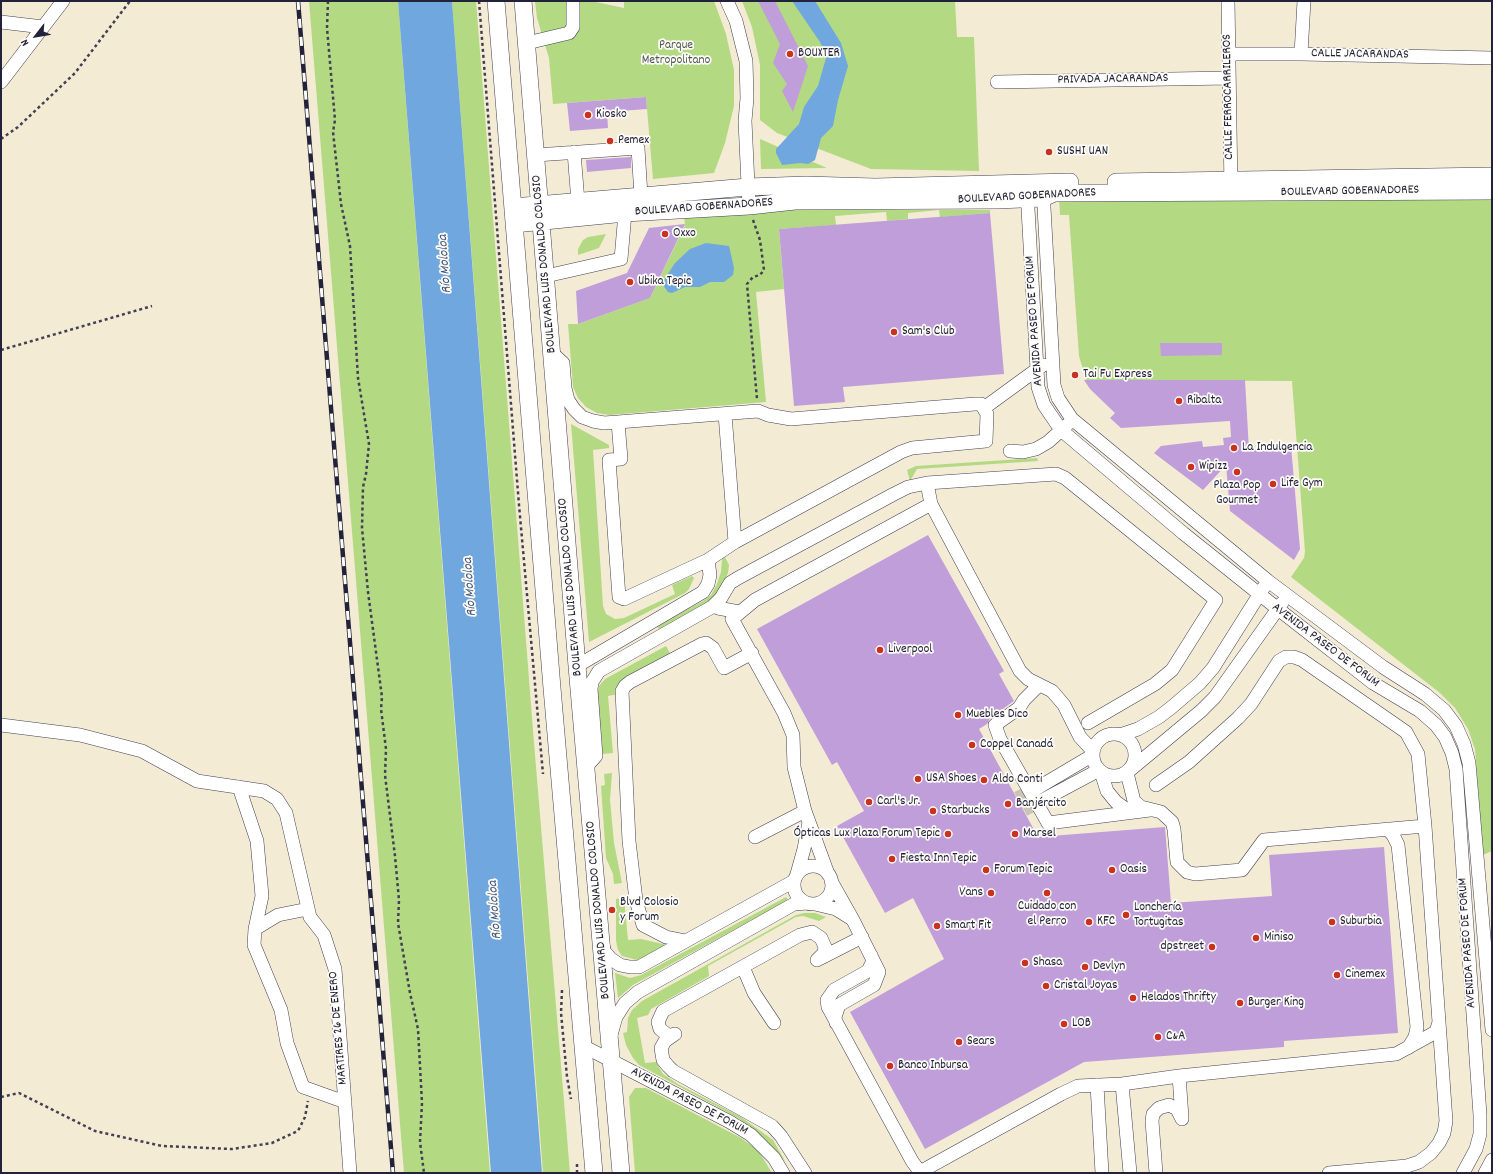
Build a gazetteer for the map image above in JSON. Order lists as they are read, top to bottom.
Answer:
{
  "streets": {
    "main road": ["BOULEVARD GOBERNADORES", "BOULEVARD LUIS DONALDO COLOSIO"],
    "street": [
      "CALLE JACARANDAS",
      "PRIVADA JACARANDAS",
      "CALLE FERROCARRILEROS",
      "AVENIDA PASEO DE FORUM",
      "MARTIRES 26 DE ENERO"
    ]
  },
  "crossings": [
    ["CALLE JACARANDAS", "CALLE FERROCARRILEROS"],
    ["PRIVADA JACARANDAS", "CALLE FERROCARRILEROS"],
    ["CALLE FERROCARRILEROS", "BOULEVARD GOBERNADORES"],
    ["BOULEVARD GOBERNADORES", "BOULEVARD LUIS DONALDO COLOSIO"],
    ["BOULEVARD GOBERNADORES", "AVENIDA PASEO DE FORUM"],
    ["BOULEVARD LUIS DONALDO COLOSIO", "AVENIDA PASEO DE FORUM"]
  ],
  "water": ["Río Mololoa"],
  "parks": ["Parque Metropolitano"],
  "places": [
    "BOUXTER",
    "Kiosko",
    "Pemex",
    "SUSHI UAN",
    "Oxxo",
    "Ubika Tepic",
    "Sam's Club",
    "Tai Fu Express",
    "Ribalta",
    "La Indulgencia",
    "Wipizz",
    "Plaza Pop Gourmet",
    "Life Gym",
    "Liverpool",
    "Muebles Dico",
    "Coppel Canadá",
    "USA Shoes",
    "Aldo Conti",
    "Carl's Jr.",
    "Banjército",
    "Starbucks",
    "Ópticas Lux Plaza Forum Tepic",
    "Marsel",
    "Fiesta Inn Tepic",
    "Forum Tepic",
    "Oasis",
    "Vans",
    "Cuidado con el Perro",
    "Blvd Colosio y Forum",
    "Lonchería Tortugitas",
    "KFC",
    "Suburbia",
    "Smart Fit",
    "Miniso",
    "dpstreet",
    "Shasa",
    "Devlyn",
    "Cinemex",
    "Cristal Joyas",
    "Helados Thrifty",
    "Burger King",
    "LOB",
    "C&A",
    "Sears",
    "Banco Inbursa"
  ],
  "north": "bottom left"
}
